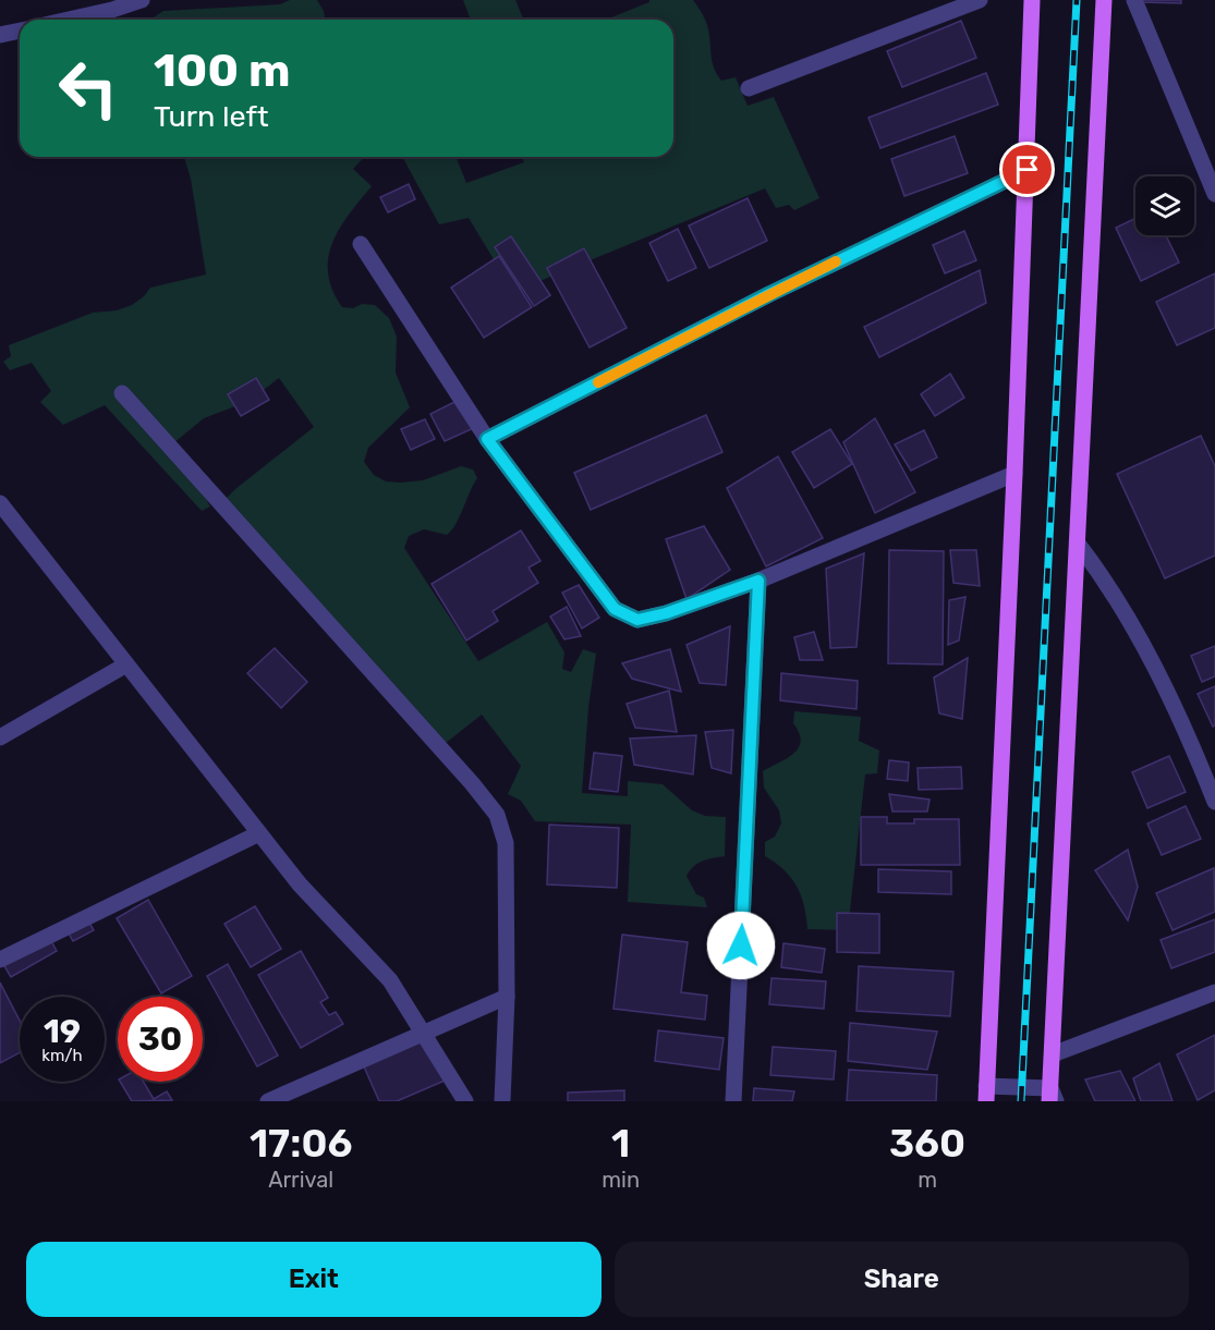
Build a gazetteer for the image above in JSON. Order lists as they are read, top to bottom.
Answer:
{
  "page": {
    "turn": ["100 m", "Turn left"],
    "speed": "19 km/h",
    "limit": "30",
    "eta": [
      "17:06",
      "Arrival",
      "1",
      "min",
      "360",
      "m"
    ],
    "buttons": ["Exit", "Share"]
  }
}
